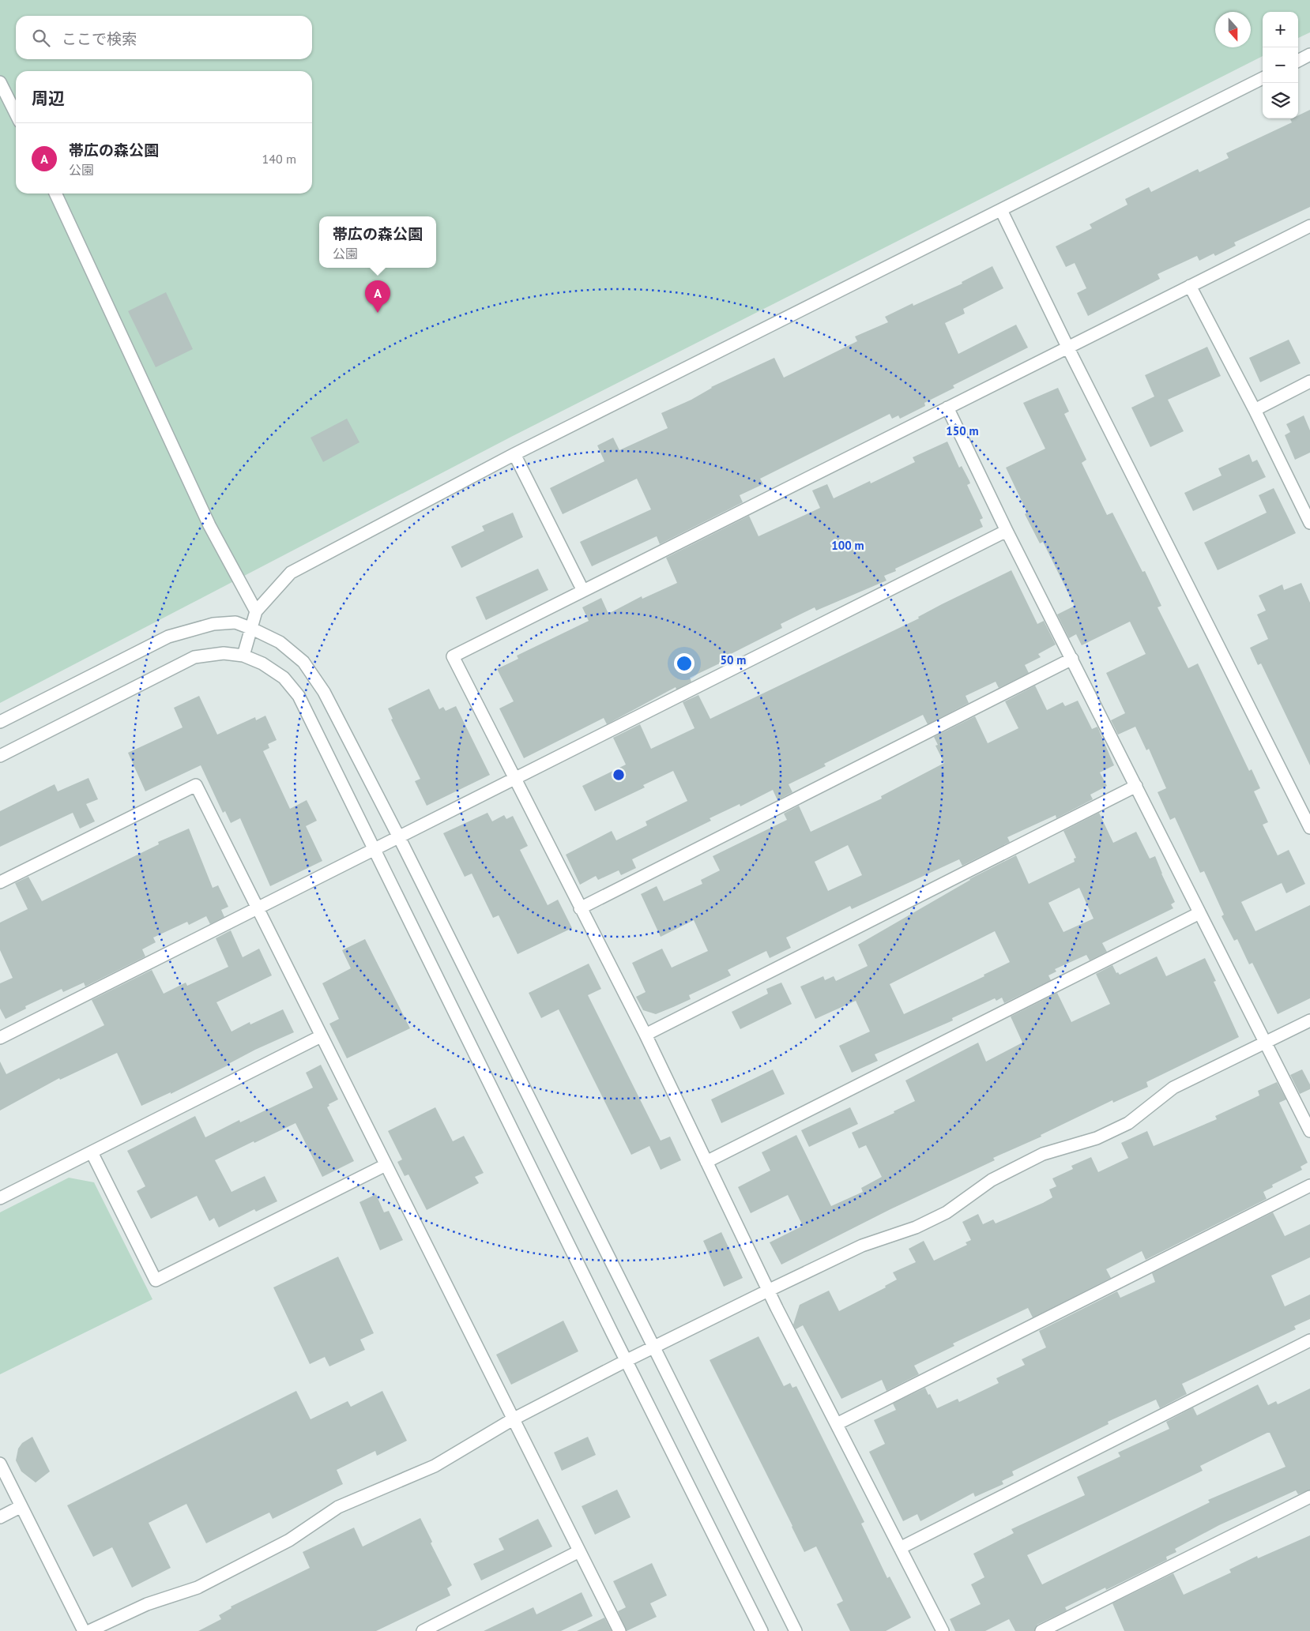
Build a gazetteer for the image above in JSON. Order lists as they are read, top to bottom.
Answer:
{
  "north": "bottom",
  "page": {
    "map_buttons": ["+", "−"],
    "search": "ここで検索",
    "heading": "周辺",
    "list": [
      {
        "mark": "A",
        "name": "帯広の森公園",
        "note": "公園",
        "value": "140 m"
      }
    ],
    "popup": ["帯広の森公園", "公園"],
    "pins": "A"
  },
  "rings": ["150 m", "100 m", "50 m"]
}
